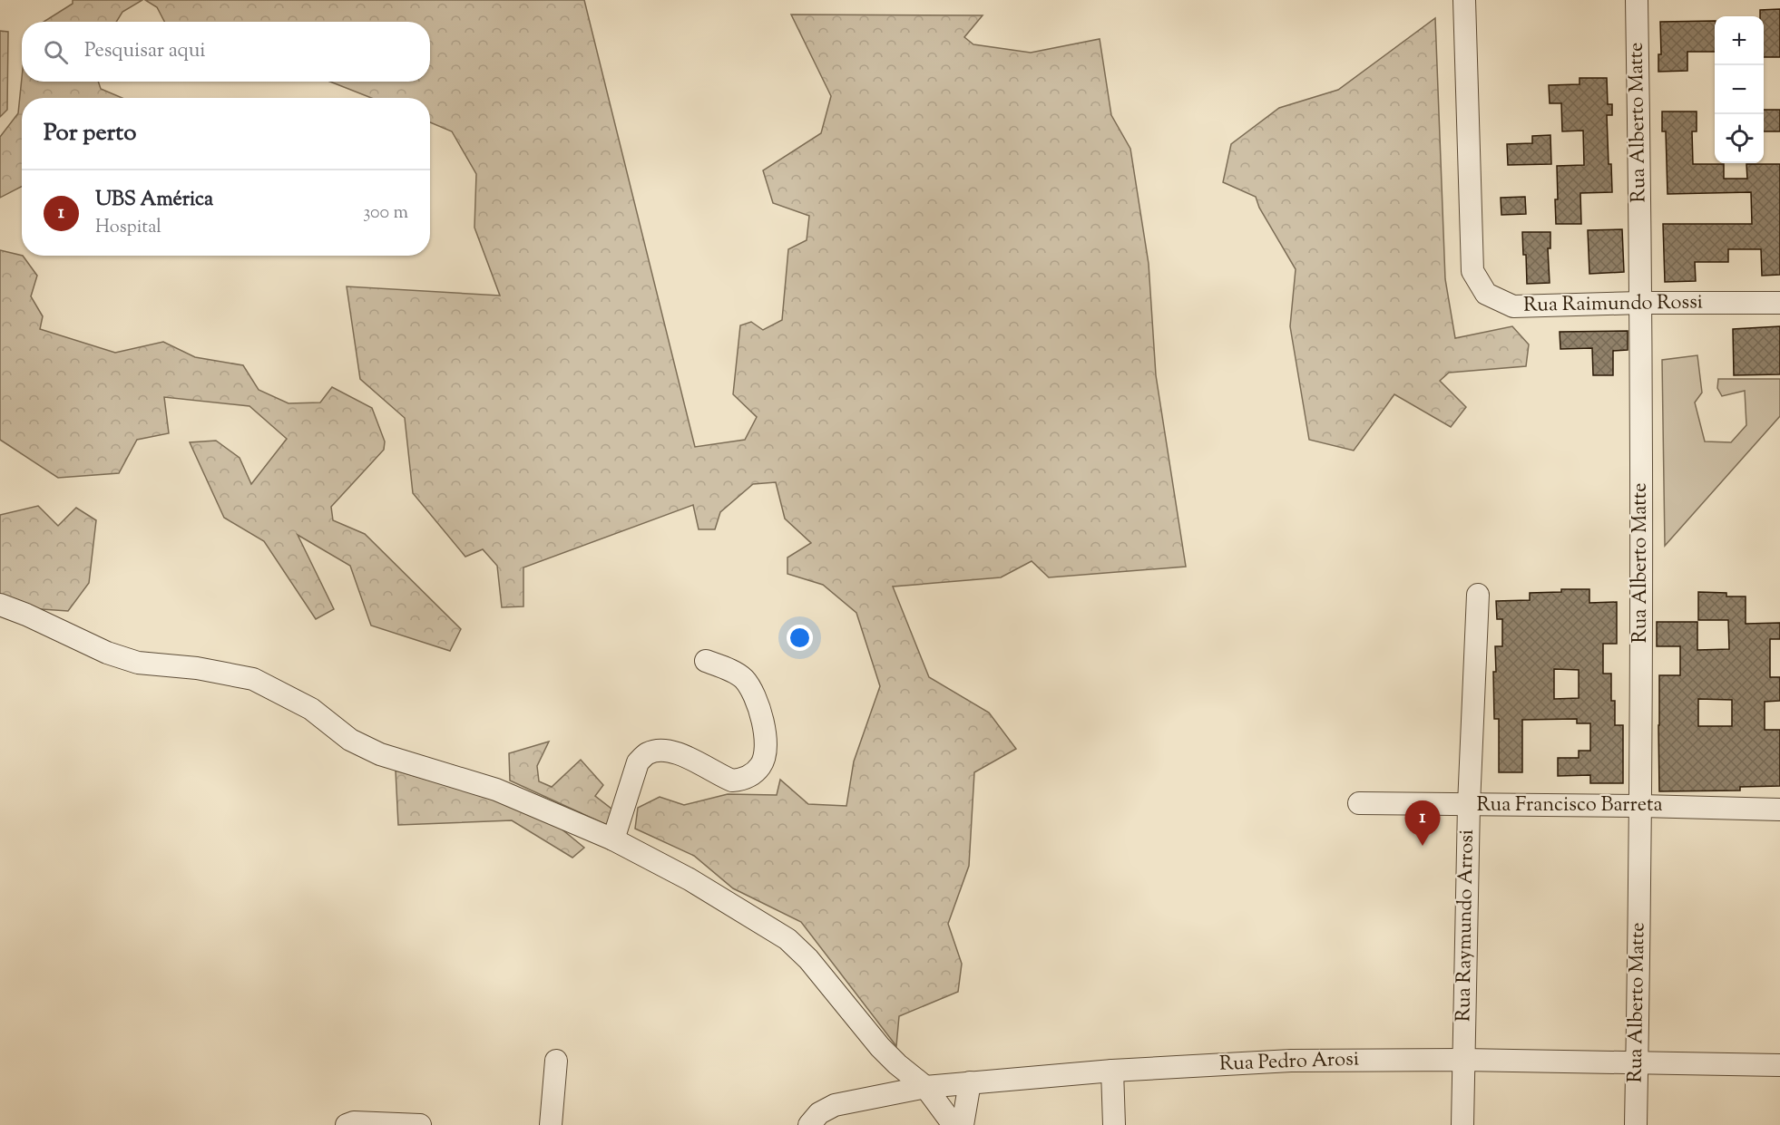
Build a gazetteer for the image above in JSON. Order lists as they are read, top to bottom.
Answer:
{
  "streets": {
    "street": [
      "Rua Alberto Matte",
      "Rua Raimundo Rossi",
      "Rua Francisco Barreta",
      "Rua Raymundo Arrosi",
      "Rua Pedro Arosi"
    ]
  },
  "crossings": [
    ["Rua Alberto Matte", "Rua Raimundo Rossi"],
    ["Rua Alberto Matte", "Rua Francisco Barreta"],
    ["Rua Alberto Matte", "Rua Pedro Arosi"],
    ["Rua Francisco Barreta", "Rua Raymundo Arrosi"],
    ["Rua Raymundo Arrosi", "Rua Pedro Arosi"]
  ],
  "page": {
    "map_buttons": ["+", "−"],
    "search": "Pesquisar aqui",
    "heading": "Por perto",
    "list": [
      {
        "mark": "1",
        "name": "UBS América",
        "note": "Hospital",
        "value": "300 m"
      }
    ],
    "pins": "1"
  }
}
